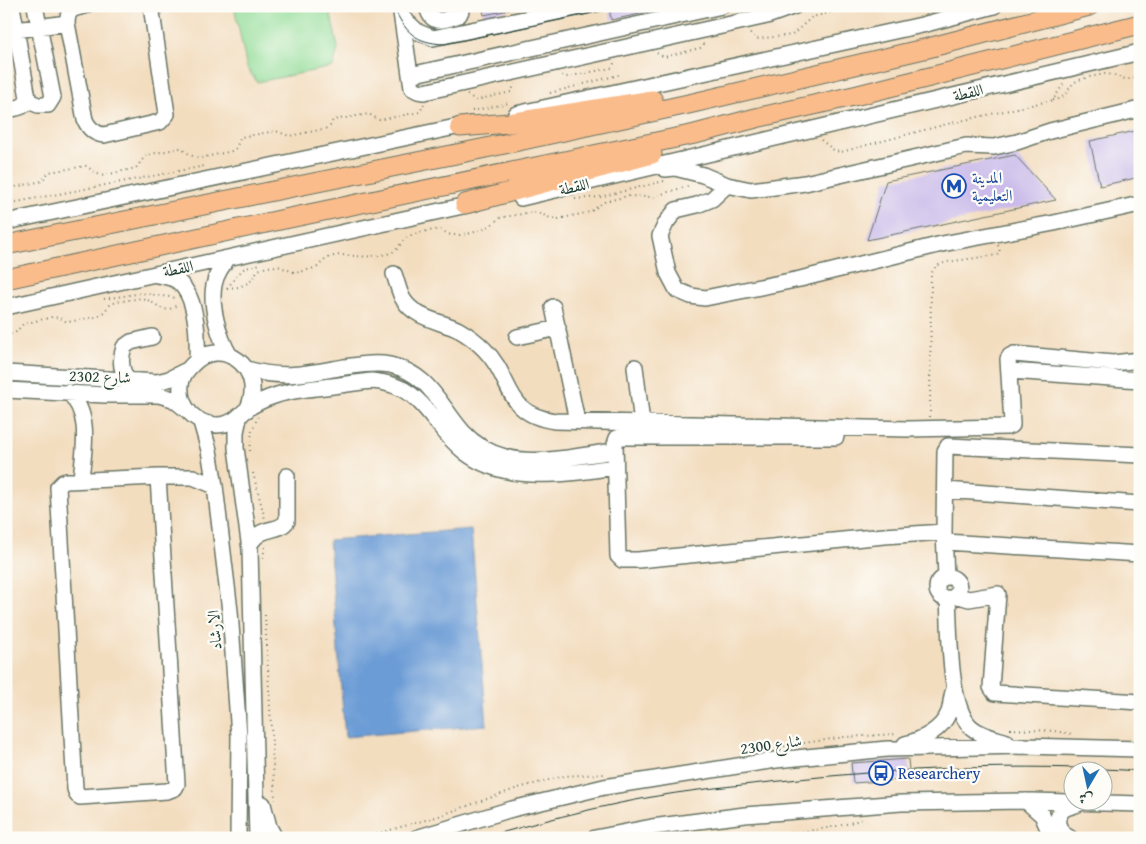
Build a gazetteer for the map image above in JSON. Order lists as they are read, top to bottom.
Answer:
{
  "streets": {
    "main road": ["اللقطة"],
    "street": ["شارع 2302", "الارشاد", "شارع 2300"]
  },
  "crossings": [
    ["شارع 2302", "الارشاد"]
  ],
  "places": {
    "metro station": ["المدينة التعليمية"],
    "bus stop": ["Researchery"]
  },
  "north": "bottom"
}
